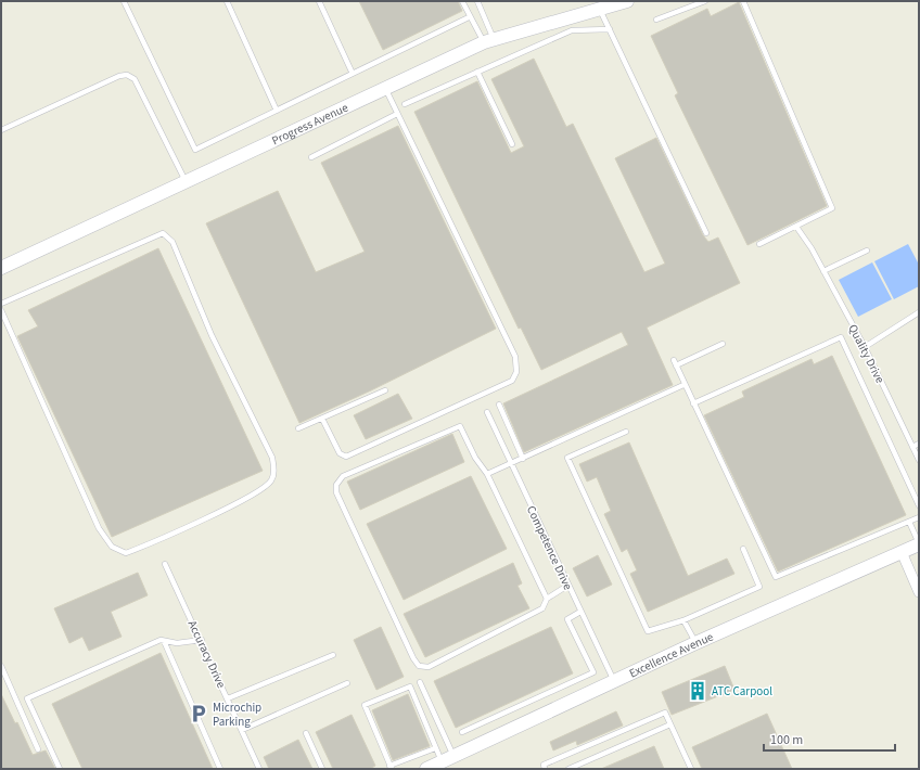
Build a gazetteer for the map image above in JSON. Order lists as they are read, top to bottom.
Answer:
{
  "streets": {
    "street": ["Progress Avenue", "Excellence Avenue"],
    "lane": ["Quality Drive", "Competence Drive", "Accuracy Drive"]
  },
  "crossings": [
    ["Competence Drive", "Excellence Avenue"]
  ],
  "places": {
    "building": ["ATC Carpool"],
    "parking": ["Microchip Parking"]
  },
  "scale_bar": "100 m"
}
